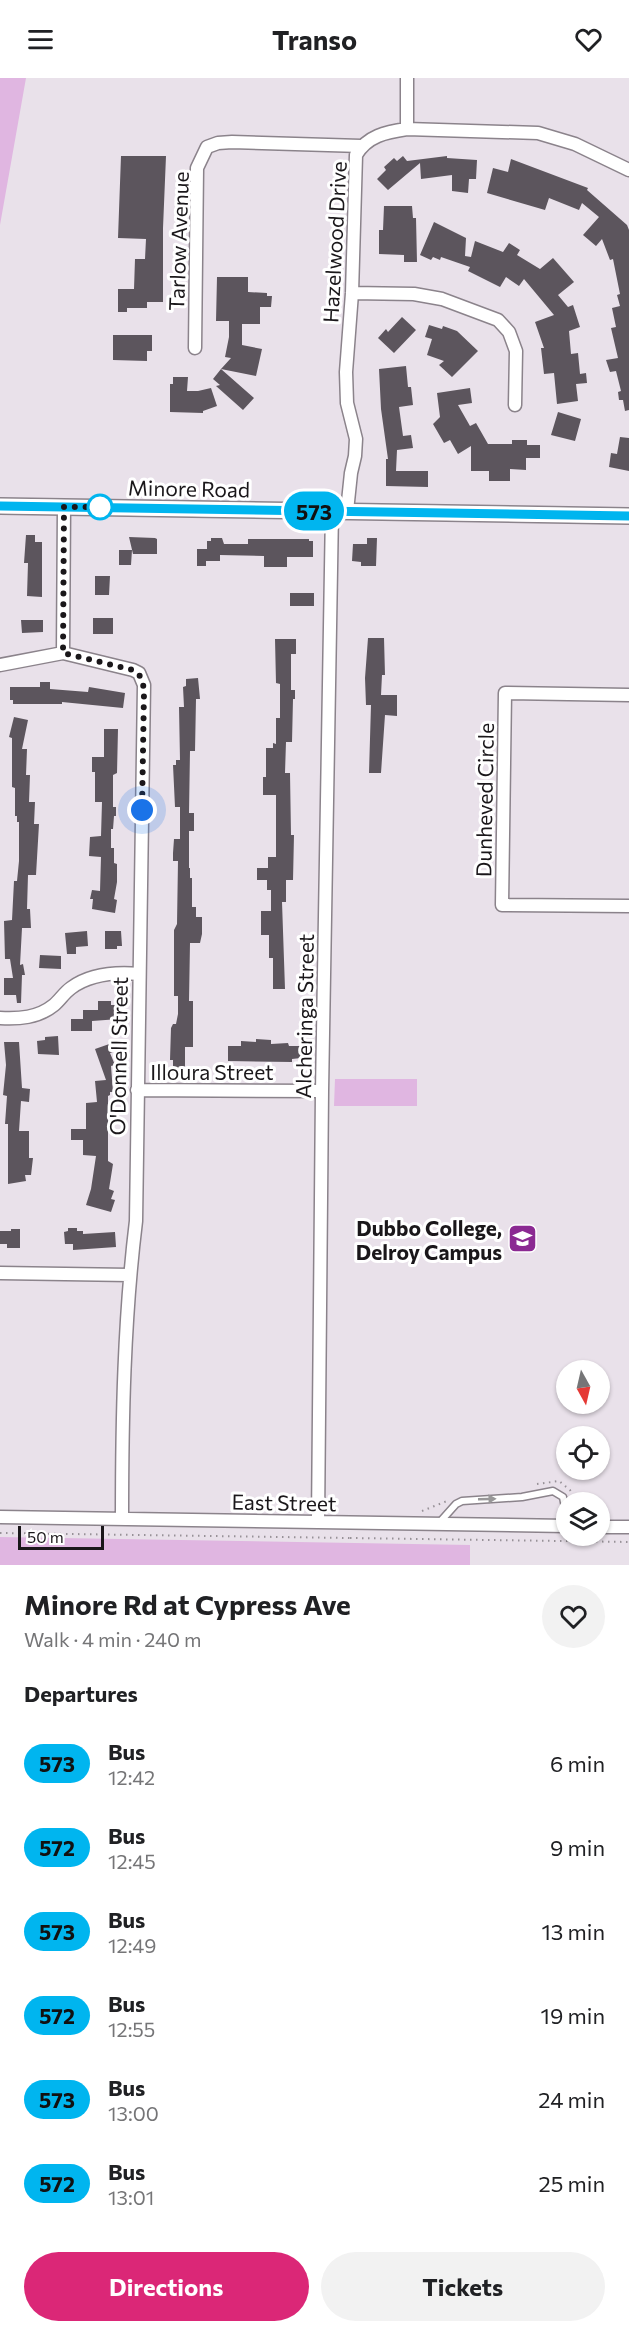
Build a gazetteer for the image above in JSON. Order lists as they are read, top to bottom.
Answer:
{
  "streets": {
    "street": [
      "Tarlow Avenue",
      "Hazelwood Drive",
      "Minore Road",
      "Dunheved Circle",
      "Alcheringa Street",
      "O'Donnell Street",
      "Illoura Street",
      "East Street"
    ]
  },
  "crossings": [
    ["Tarlow Avenue", "Hazelwood Drive"],
    ["Hazelwood Drive", "Minore Road"],
    ["Hazelwood Drive", "Alcheringa Street"],
    ["Minore Road", "Alcheringa Street"],
    ["Alcheringa Street", "Illoura Street"],
    ["Alcheringa Street", "East Street"],
    ["O'Donnell Street", "Illoura Street"],
    ["O'Donnell Street", "East Street"]
  ],
  "places": {
    "school or university": ["Dubbo College, Delroy Campus"]
  },
  "lines": ["bus line 573"],
  "scale_bar": "50 m",
  "north": "bottom",
  "page": {
    "header": "Transo",
    "on_map": "573",
    "scale": "50 m",
    "heading": [
      ["Minore Rd at Cypress Ave", "Walk · 4 min · 240 m"],
      "Departures"
    ],
    "list": [
      {
        "mark": "573",
        "name": "Bus",
        "note": "12:42",
        "value": "6 min"
      },
      {
        "mark": "572",
        "name": "Bus",
        "note": "12:45",
        "value": "9 min"
      },
      {
        "mark": "573",
        "name": "Bus",
        "note": "12:49",
        "value": "13 min"
      },
      {
        "mark": "572",
        "name": "Bus",
        "note": "12:55",
        "value": "19 min"
      },
      {
        "mark": "573",
        "name": "Bus",
        "note": "13:00",
        "value": "24 min"
      },
      {
        "mark": "572",
        "name": "Bus",
        "note": "13:01",
        "value": "25 min"
      }
    ],
    "buttons": ["Directions", "Tickets"]
  }
}
